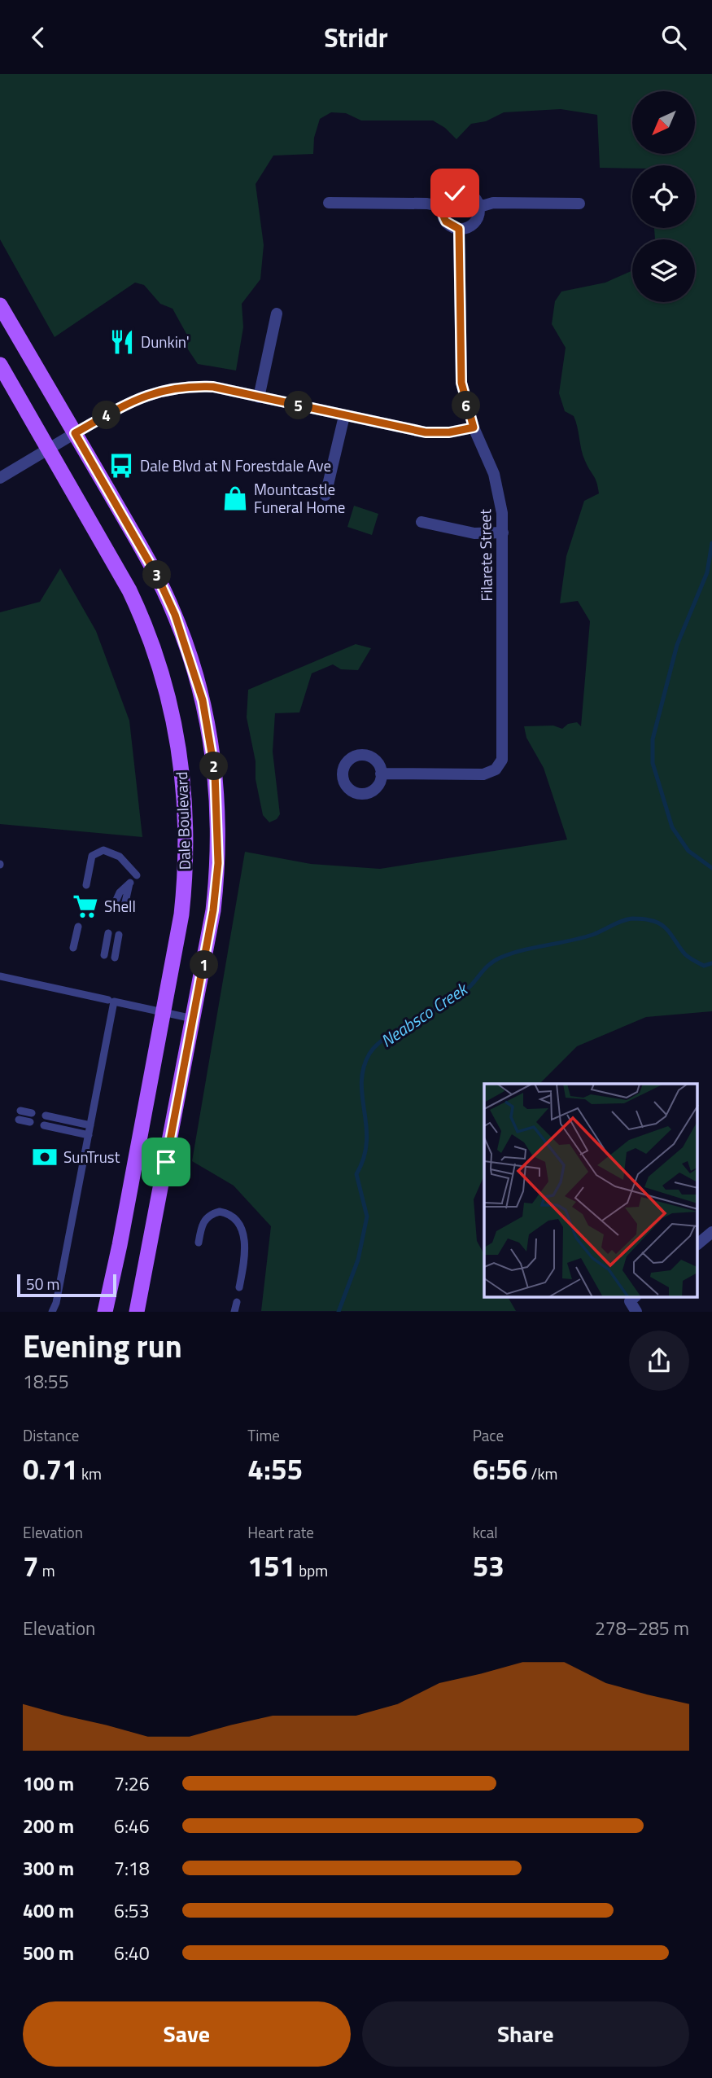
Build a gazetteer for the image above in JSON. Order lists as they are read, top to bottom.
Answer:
{
  "streets": {
    "main road": ["Dale Boulevard"],
    "street": ["Filarete Street"]
  },
  "water": ["Neabsco Creek"],
  "places": {
    "restaurant": ["Dunkin'"],
    "bus stop": ["Dale Blvd at N Forestdale Ave"],
    "shop": ["Mountcastle Funeral Home"],
    "supermarket": ["Shell"],
    "bank": ["SunTrust"]
  },
  "scale_bar": "50 m",
  "north": "bottom left",
  "page": {
    "header": "Stridr",
    "pins": [
      "5",
      "6",
      "4",
      "3",
      "2",
      "1"
    ],
    "scale": "50 m",
    "heading": ["Evening run", "18:55"],
    "stats": [
      ["Distance", "0.71 km"],
      ["Time", "4:55"],
      ["Pace", "6:56 /km"],
      ["Elevation", "7 m"],
      ["Heart rate", "151 bpm"],
      ["kcal", "53"]
    ],
    "chart": ["Elevation", "278–285 m"],
    "list": [
      {
        "name": "100 m",
        "note": "7:26"
      },
      {
        "name": "200 m",
        "note": "6:46"
      },
      {
        "name": "300 m",
        "note": "7:18"
      },
      {
        "name": "400 m",
        "note": "6:53"
      },
      {
        "name": "500 m",
        "note": "6:40"
      }
    ],
    "buttons": ["Save", "Share"]
  }
}
